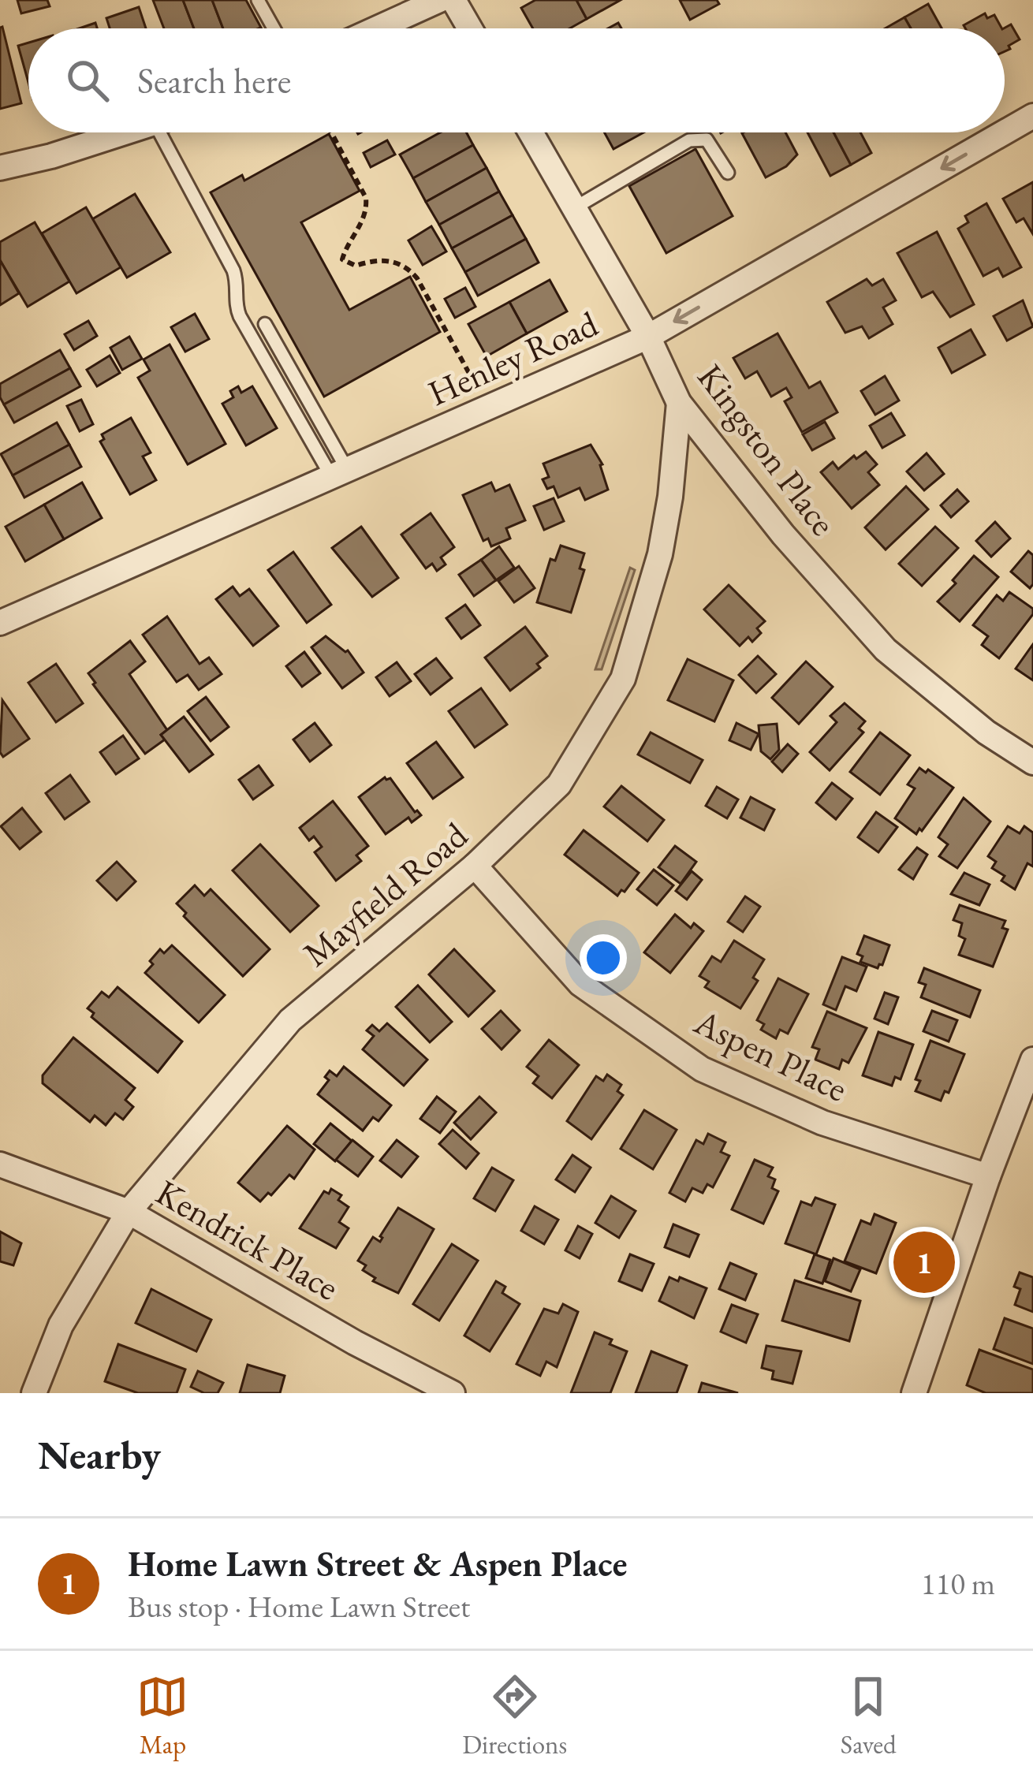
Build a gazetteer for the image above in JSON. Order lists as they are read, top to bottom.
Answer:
{
  "streets": {
    "street": [
      "Henley Road",
      "Kingston Place",
      "Mayfield Road",
      "Aspen Place",
      "Kendrick Place"
    ]
  },
  "crossings": [
    ["Henley Road", "Kingston Place"],
    ["Kingston Place", "Mayfield Road"],
    ["Mayfield Road", "Aspen Place"],
    ["Mayfield Road", "Kendrick Place"]
  ],
  "one_way": ["Henley Road"],
  "page": {
    "search": "Search here",
    "pins": "1",
    "heading": "Nearby",
    "list": [
      {
        "mark": "1",
        "name": "Home Lawn Street & Aspen Place",
        "note": "Bus stop · Home Lawn Street",
        "value": "110 m"
      }
    ],
    "nav": ["Map", "Directions", "Saved"]
  }
}
